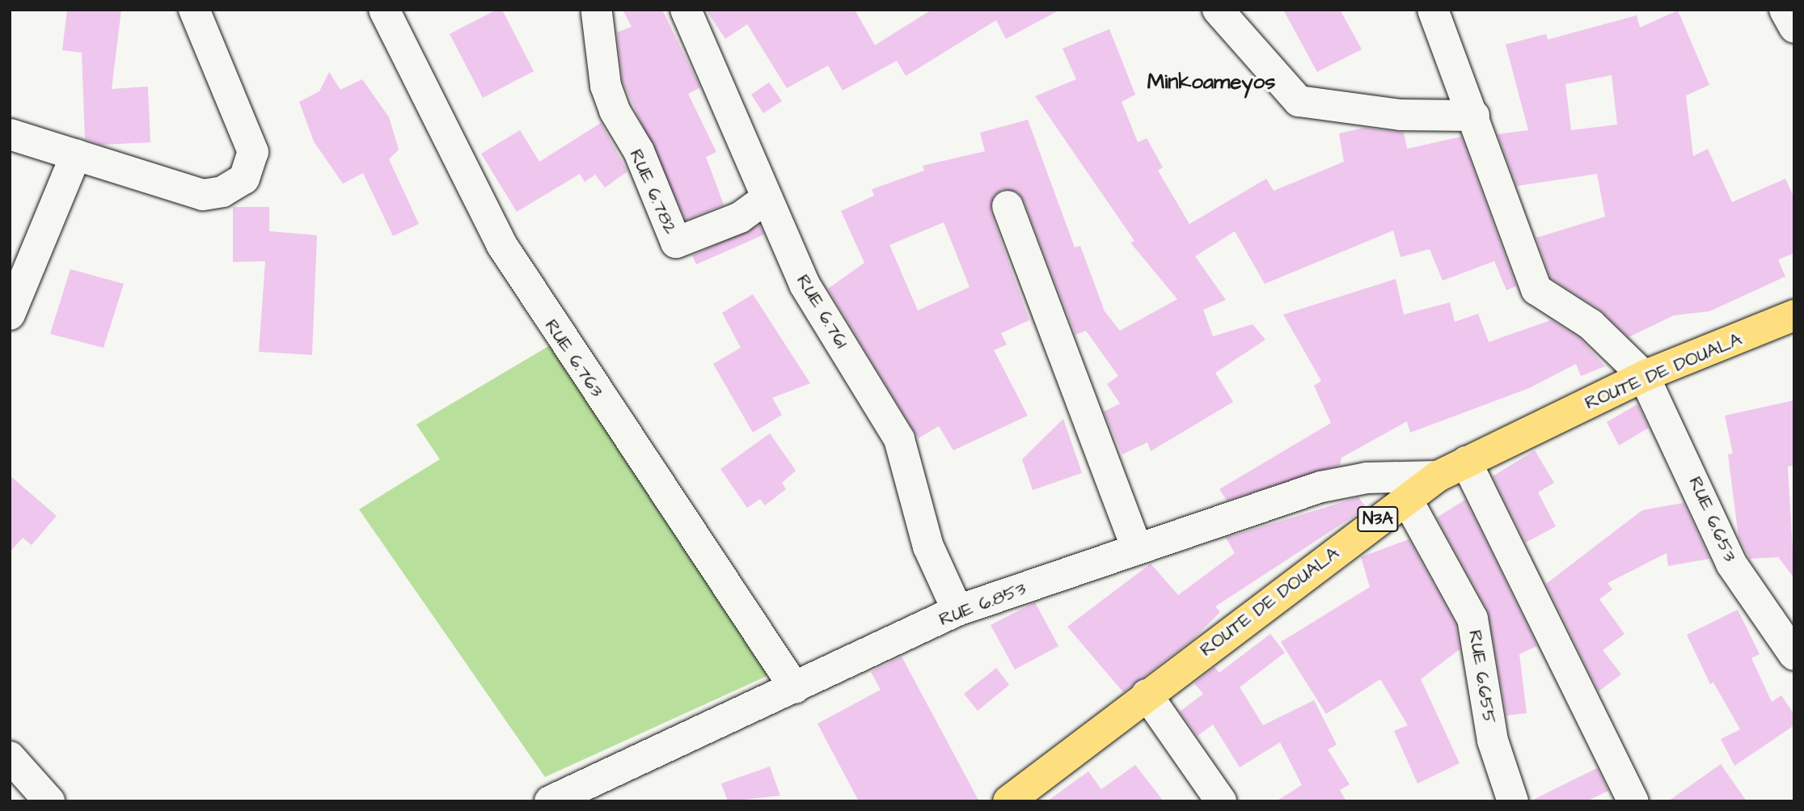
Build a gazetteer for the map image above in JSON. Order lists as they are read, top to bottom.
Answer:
{
  "streets": {
    "highway": ["ROUTE DE DOUALA", "N3A"],
    "street": [
      "RUE 6.782",
      "RUE 6.761",
      "RUE 6.763",
      "RUE 6.653",
      "RUE 6.853",
      "RUE 6.655"
    ]
  },
  "crossings": [
    ["RUE 6.782", "RUE 6.761"],
    ["RUE 6.761", "RUE 6.853"],
    ["RUE 6.763", "RUE 6.853"],
    ["ROUTE DE DOUALA", "RUE 6.653"],
    ["ROUTE DE DOUALA", "RUE 6.853"],
    ["ROUTE DE DOUALA", "RUE 6.655"]
  ],
  "districts": ["Minkoameyos"]
}
